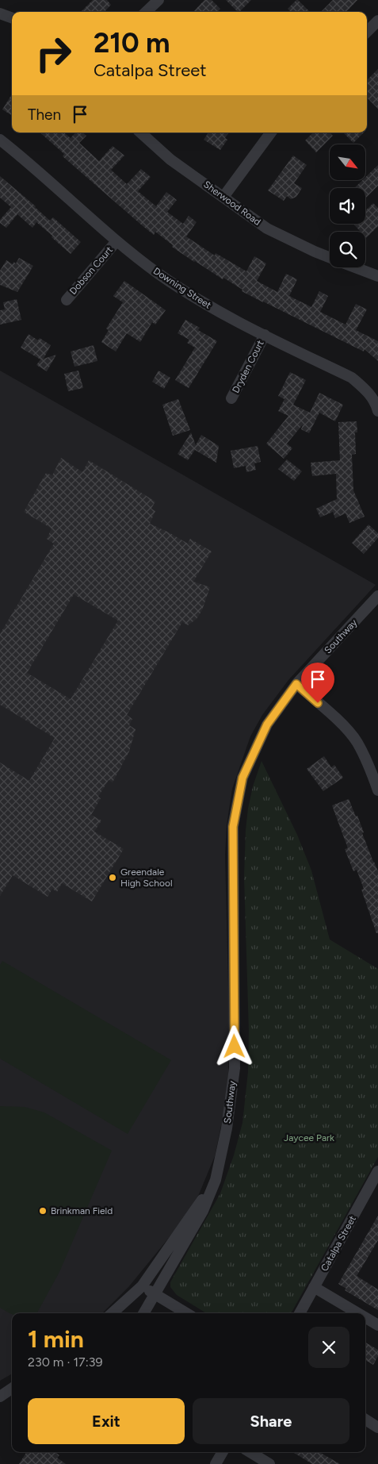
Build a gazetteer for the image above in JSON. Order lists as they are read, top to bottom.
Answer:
{
  "streets": {
    "street": [
      "Sherwood Road",
      "Dobson Court",
      "Downing Street",
      "Dryden Court",
      "Southway",
      "Catalpa Street"
    ]
  },
  "crossings": [
    ["Dobson Court", "Downing Street"],
    ["Downing Street", "Dryden Court"]
  ],
  "parks": ["Jaycee Park"],
  "places": ["Greendale High School", "Brinkman Field"],
  "north": "bottom right",
  "page": {
    "turn": ["210 m", "Catalpa Street"],
    "then": "Then",
    "heading": ["1 min", "230 m · 17:39"],
    "buttons": ["Exit", "Share"]
  }
}
